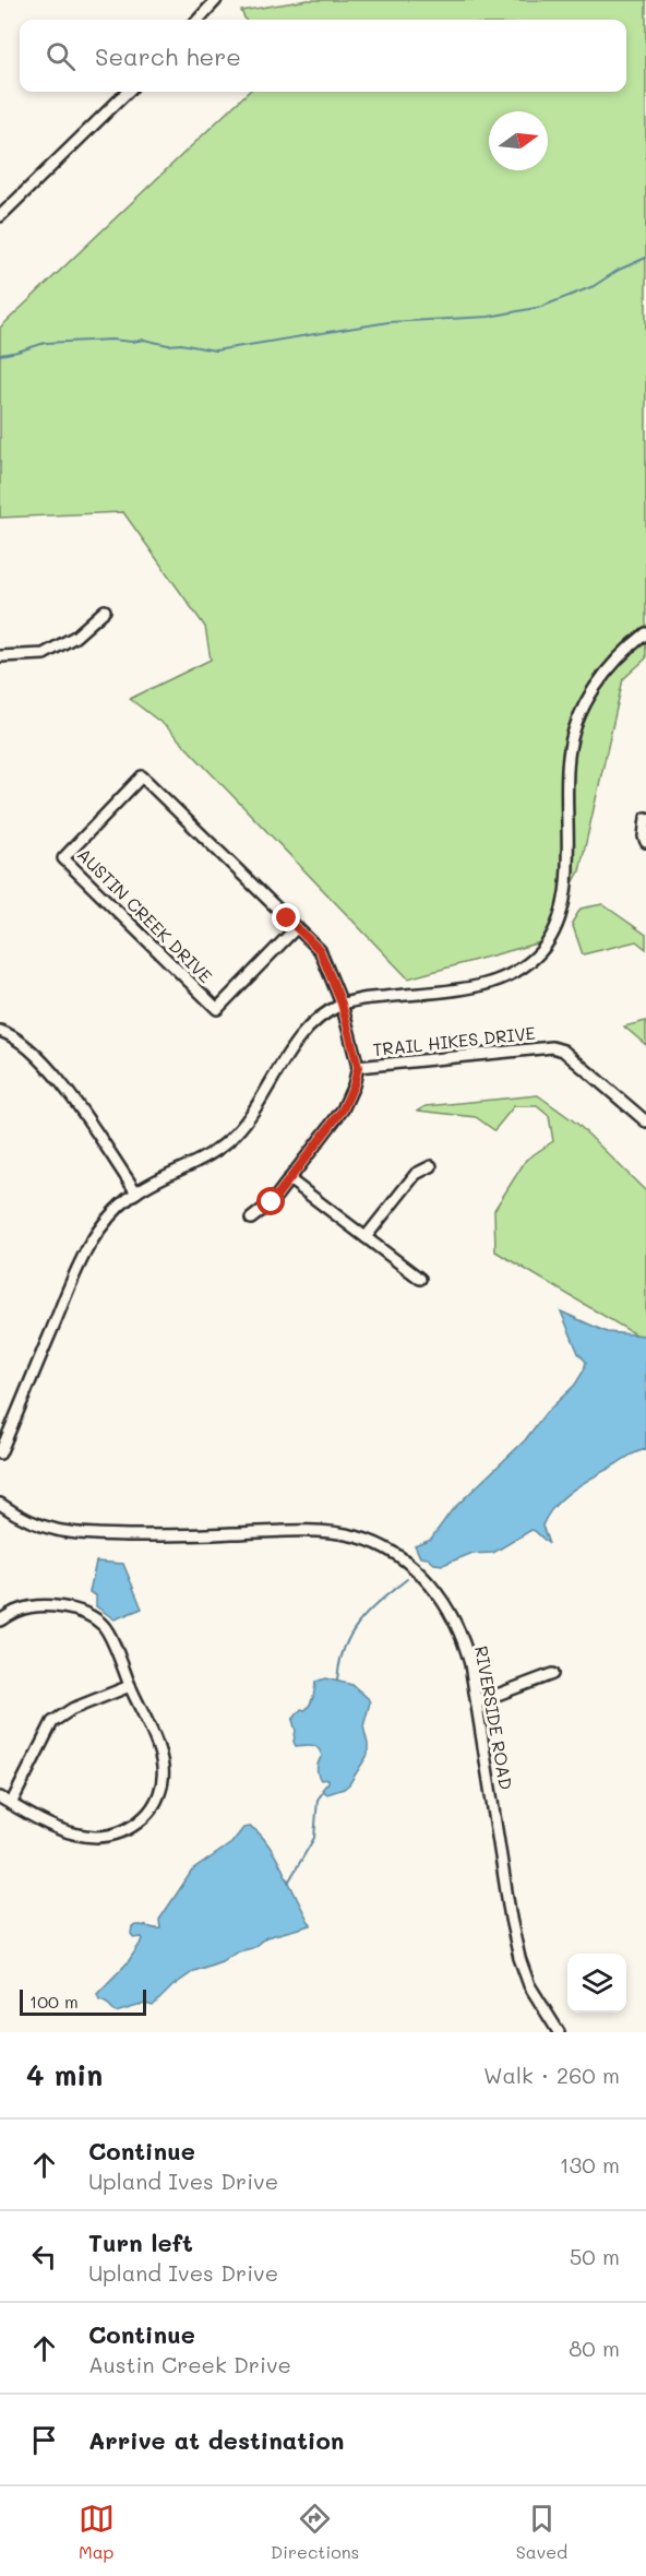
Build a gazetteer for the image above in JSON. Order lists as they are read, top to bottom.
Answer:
{
  "streets": {
    "street": ["AUSTIN CREEK DRIVE", "TRAIL HIKES DRIVE", "RIVERSIDE ROAD"]
  },
  "crossings": [
    ["AUSTIN CREEK DRIVE", "TRAIL HIKES DRIVE"]
  ],
  "scale_bar": "100 m",
  "north": "right",
  "page": {
    "search": "Search here",
    "scale": "100 m",
    "heading": ["4 min", "Walk · 260 m"],
    "list": [
      ["Continue", "Upland Ives Drive", "130 m"],
      ["Turn left", "Upland Ives Drive", "50 m"],
      ["Continue", "Austin Creek Drive", "80 m"],
      "Arrive at destination"
    ],
    "nav": ["Map", "Directions", "Saved"]
  }
}
